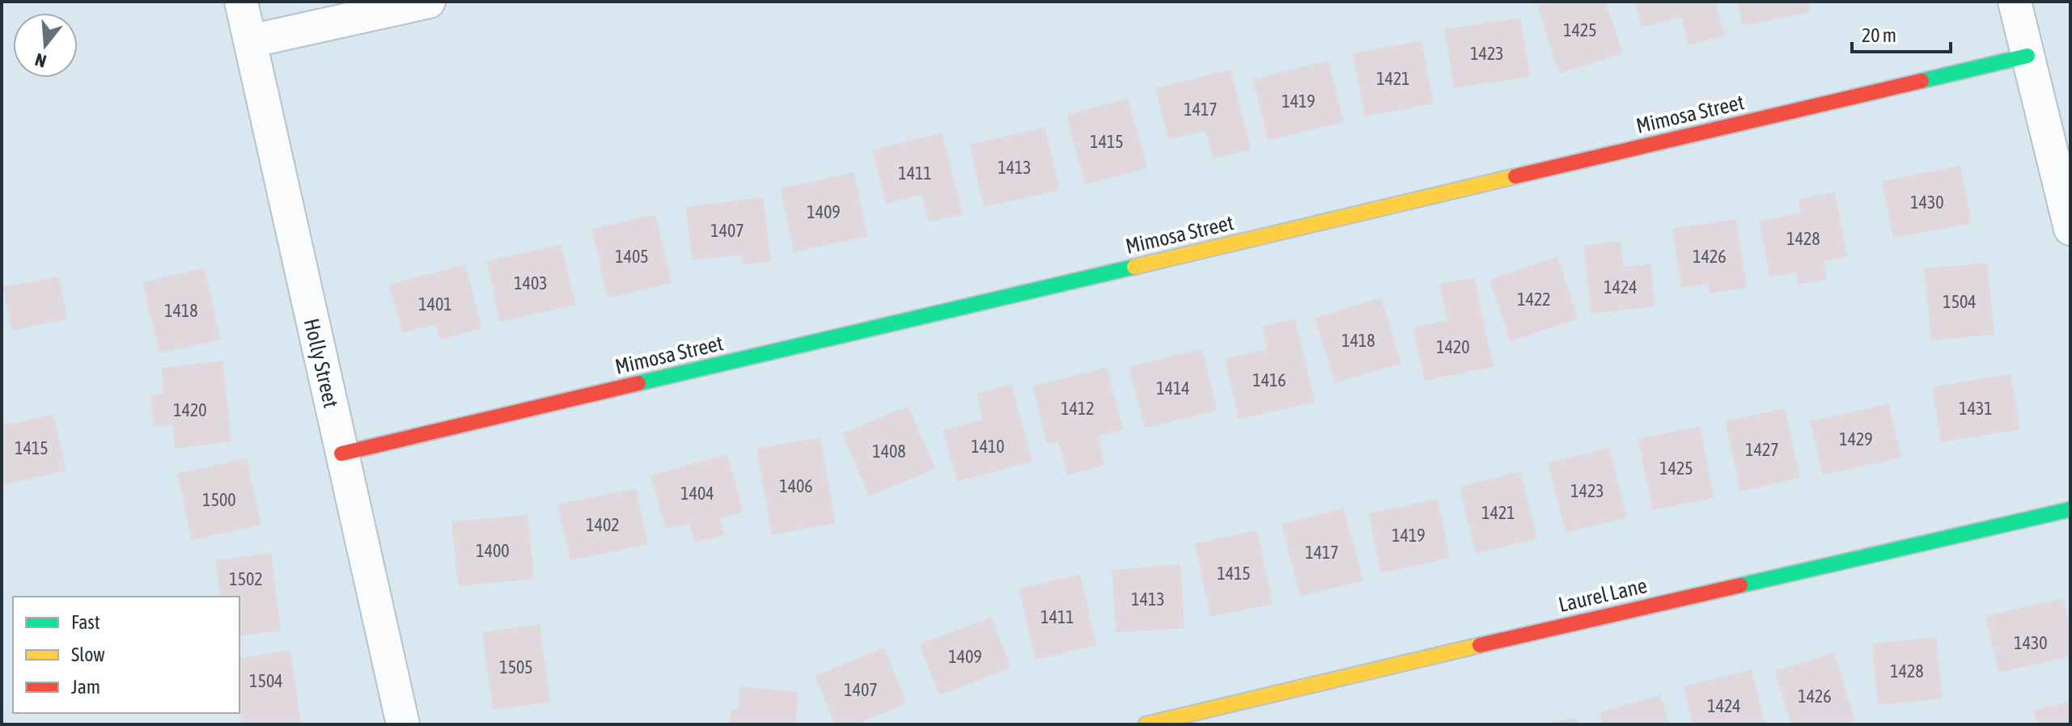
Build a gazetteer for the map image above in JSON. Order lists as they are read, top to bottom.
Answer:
{
  "streets": {
    "street": ["Mimosa Street", "Holly Street", "Laurel Lane"]
  },
  "crossings": [
    ["Mimosa Street", "Holly Street"]
  ],
  "house_numbers": [
    "1425",
    "1423",
    "1421",
    "1419",
    "1417",
    "1415",
    "1413",
    "1411",
    "1430",
    "1409",
    "1407",
    "1428",
    "1405",
    "1426",
    "1403",
    "1424",
    "1422",
    "1504",
    "1401",
    "1418",
    "1418",
    "1420",
    "1416",
    "1414",
    "1412",
    "1431",
    "1420",
    "1429",
    "1410",
    "1415",
    "1427",
    "1408",
    "1425",
    "1406",
    "1423",
    "1404",
    "1500",
    "1421",
    "1402",
    "1419",
    "1400",
    "1417",
    "1415",
    "1502",
    "1413",
    "1411",
    "1430",
    "1409",
    "1505",
    "1428",
    "1504",
    "1407",
    "1426",
    "1424"
  ],
  "legend": ["Fast", "Slow", "Jam"],
  "scale_bar": "20 m",
  "north": "bottom"
}
